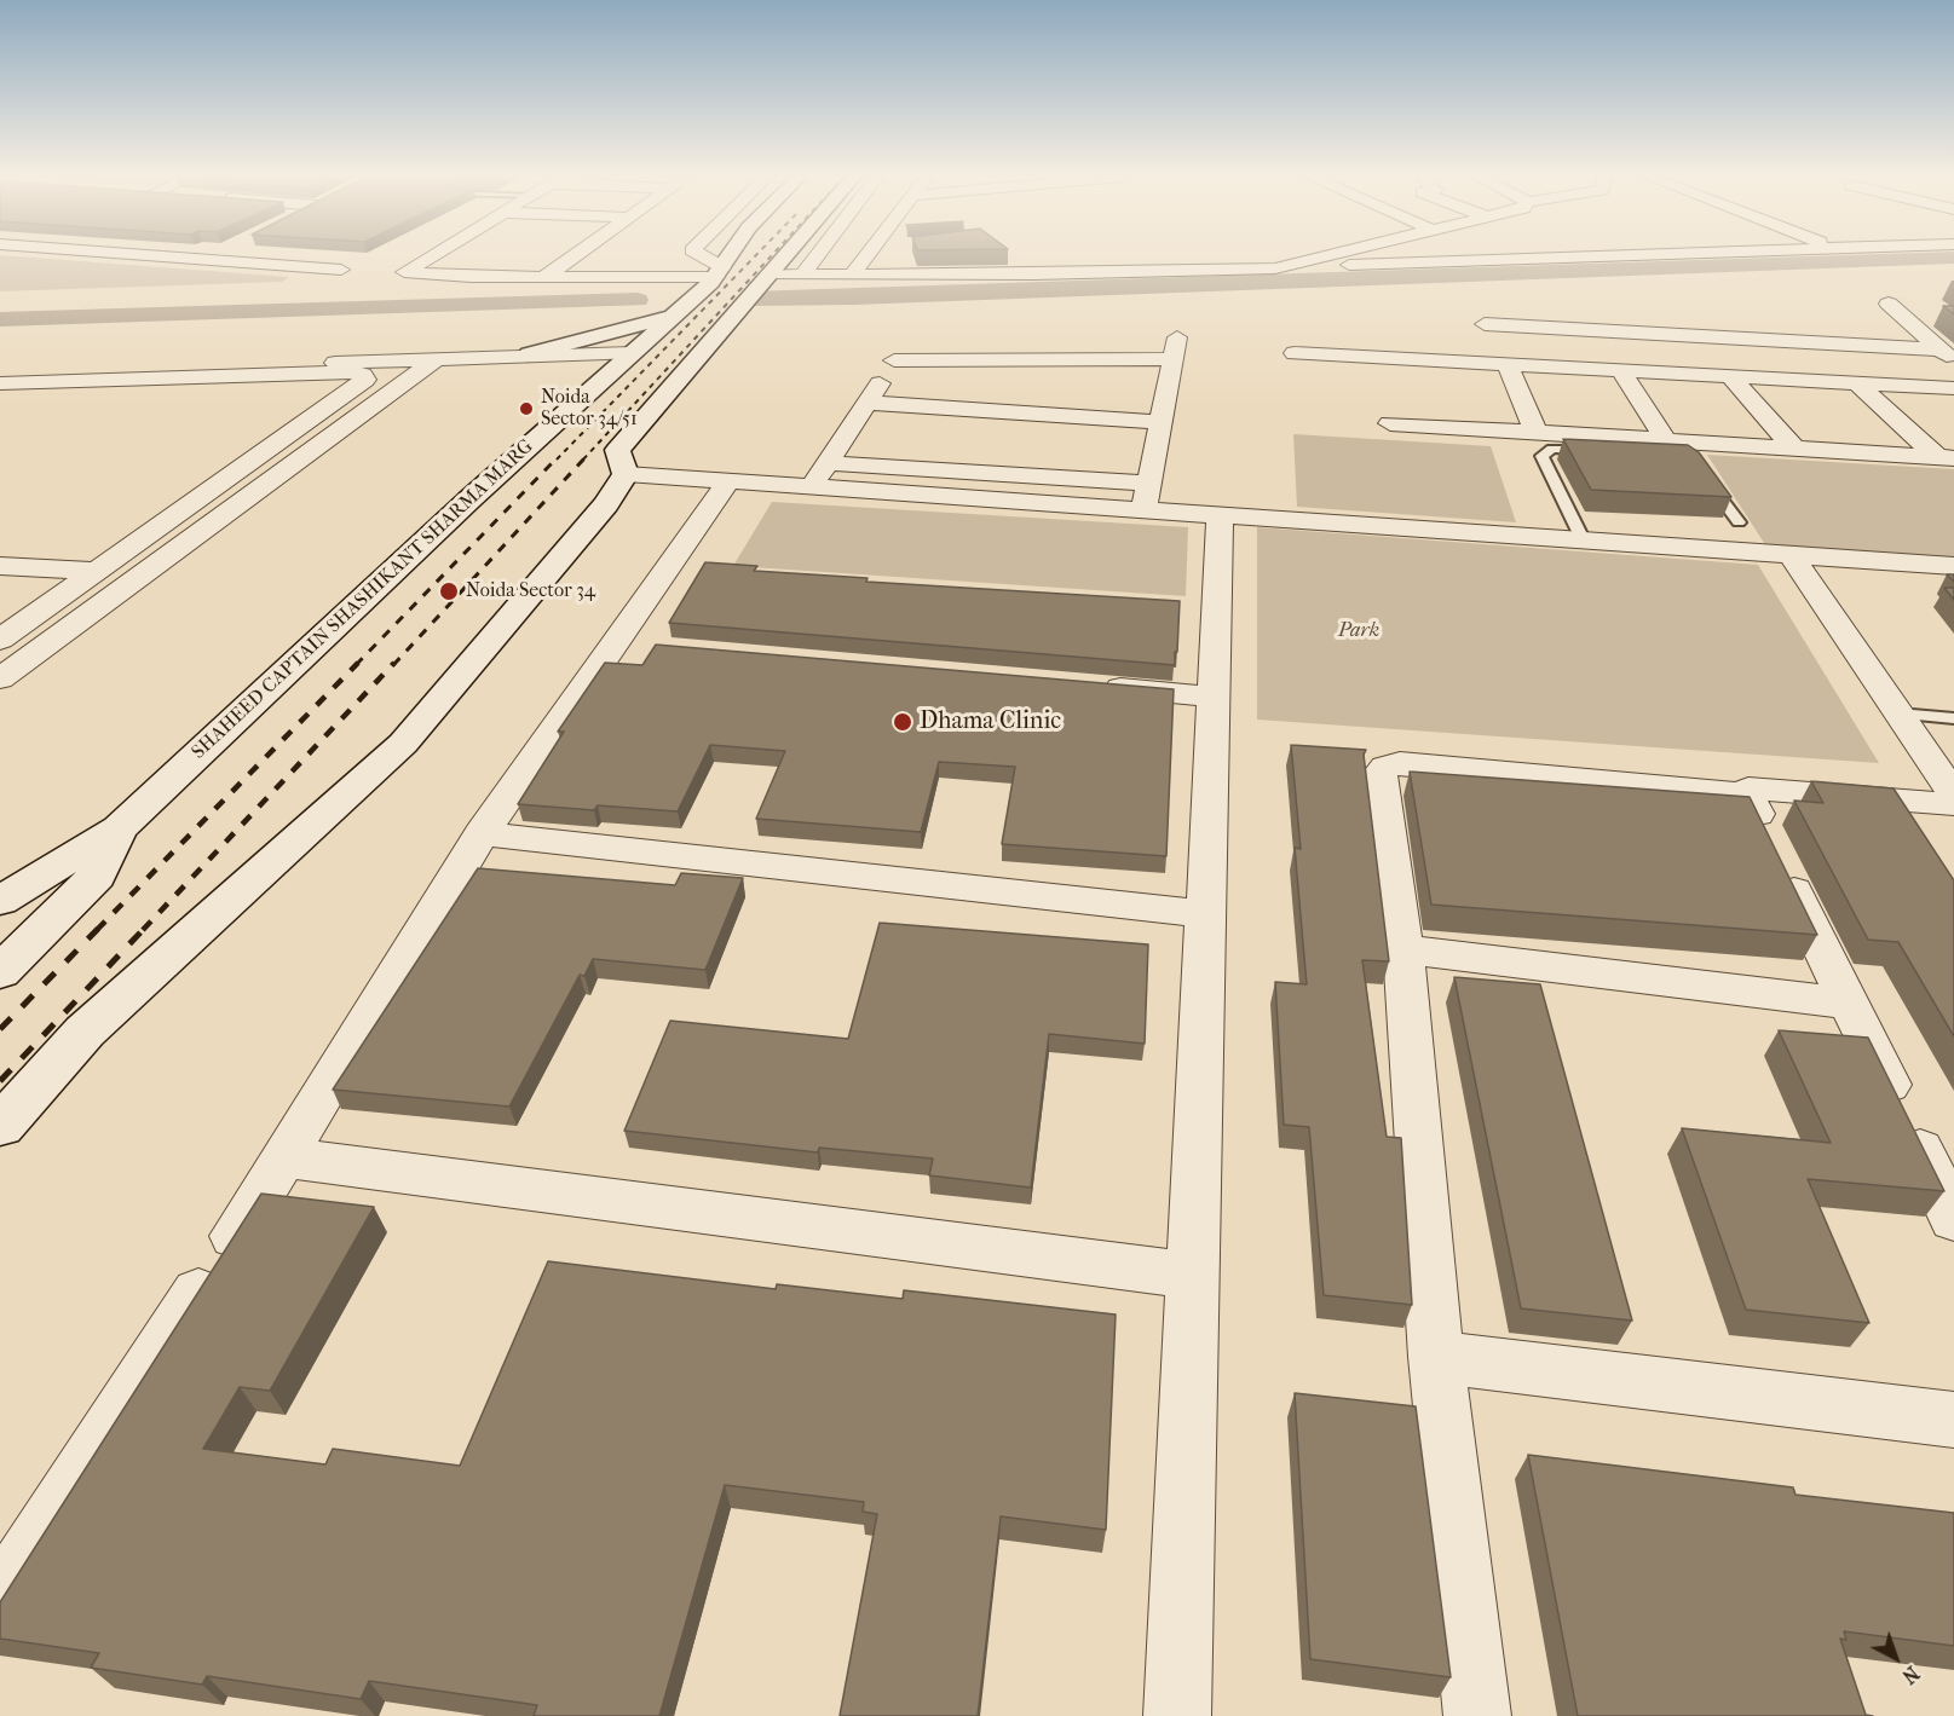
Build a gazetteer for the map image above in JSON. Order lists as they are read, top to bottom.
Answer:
{
  "streets": {
    "main road": ["SHAHEED CAPTAIN SHASHIKANT SHARMA MARG"]
  },
  "parks": ["Park"],
  "places": ["Noida Sector 34/51", "Noida Sector 34", "Dhama Clinic"],
  "north": "bottom right"
}
